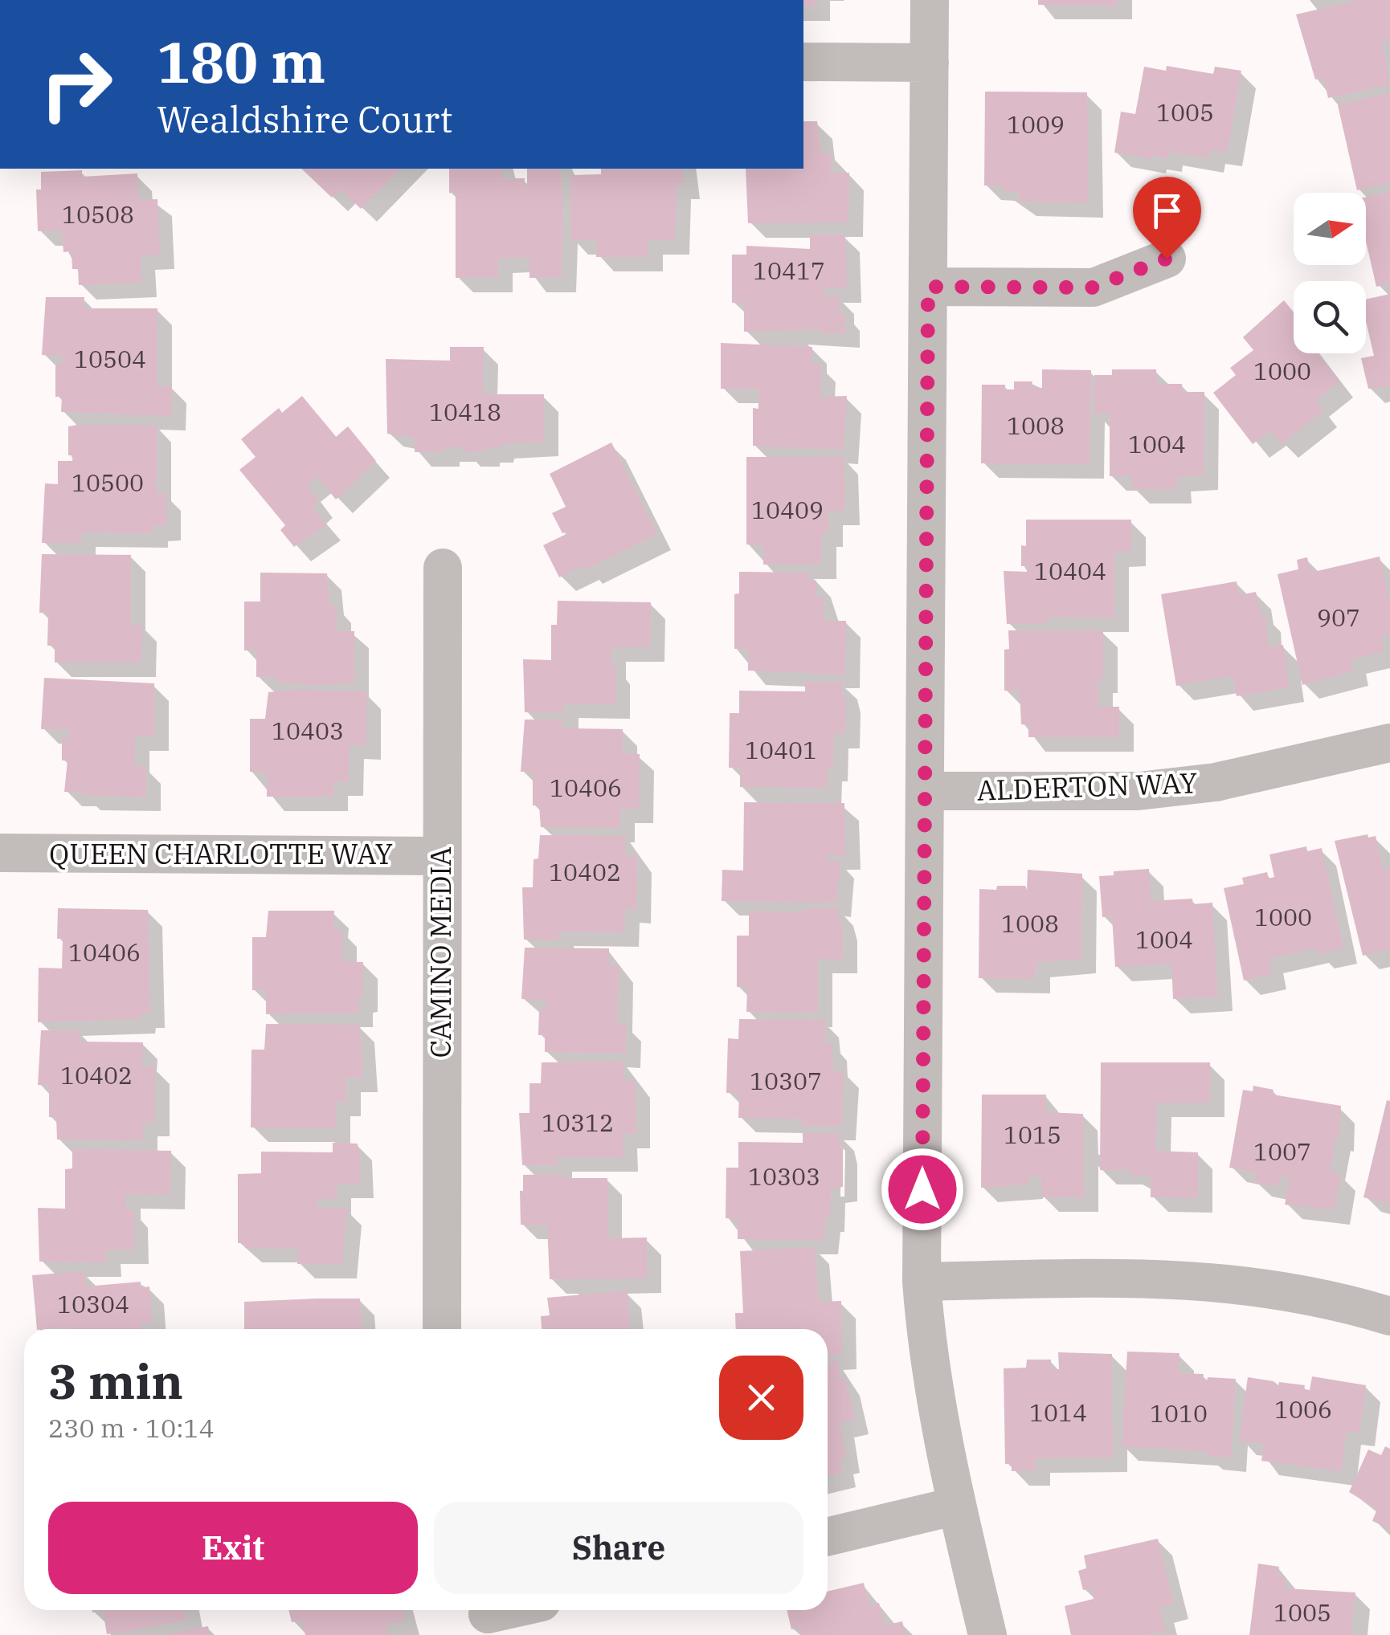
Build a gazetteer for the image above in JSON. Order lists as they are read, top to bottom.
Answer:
{
  "streets": {
    "street": ["ALDERTON WAY", "QUEEN CHARLOTTE WAY", "CAMINO MEDIA"]
  },
  "crossings": [
    ["QUEEN CHARLOTTE WAY", "CAMINO MEDIA"]
  ],
  "house_numbers": [
    "1005",
    "1009",
    "10508",
    "10417",
    "10504",
    "1000",
    "10418",
    "1008",
    "1004",
    "10500",
    "10409",
    "10404",
    "907",
    "10403",
    "10401",
    "10406",
    "10402",
    "1000",
    "1008",
    "1004",
    "10406",
    "10402",
    "10307",
    "10312",
    "1015",
    "1007",
    "10303",
    "10304",
    "1006",
    "1014",
    "1010",
    "1005"
  ],
  "north": "right",
  "page": {
    "turn": ["180 m", "Wealdshire Court"],
    "heading": ["3 min", "230 m · 10:14"],
    "buttons": ["Exit", "Share"]
  }
}
